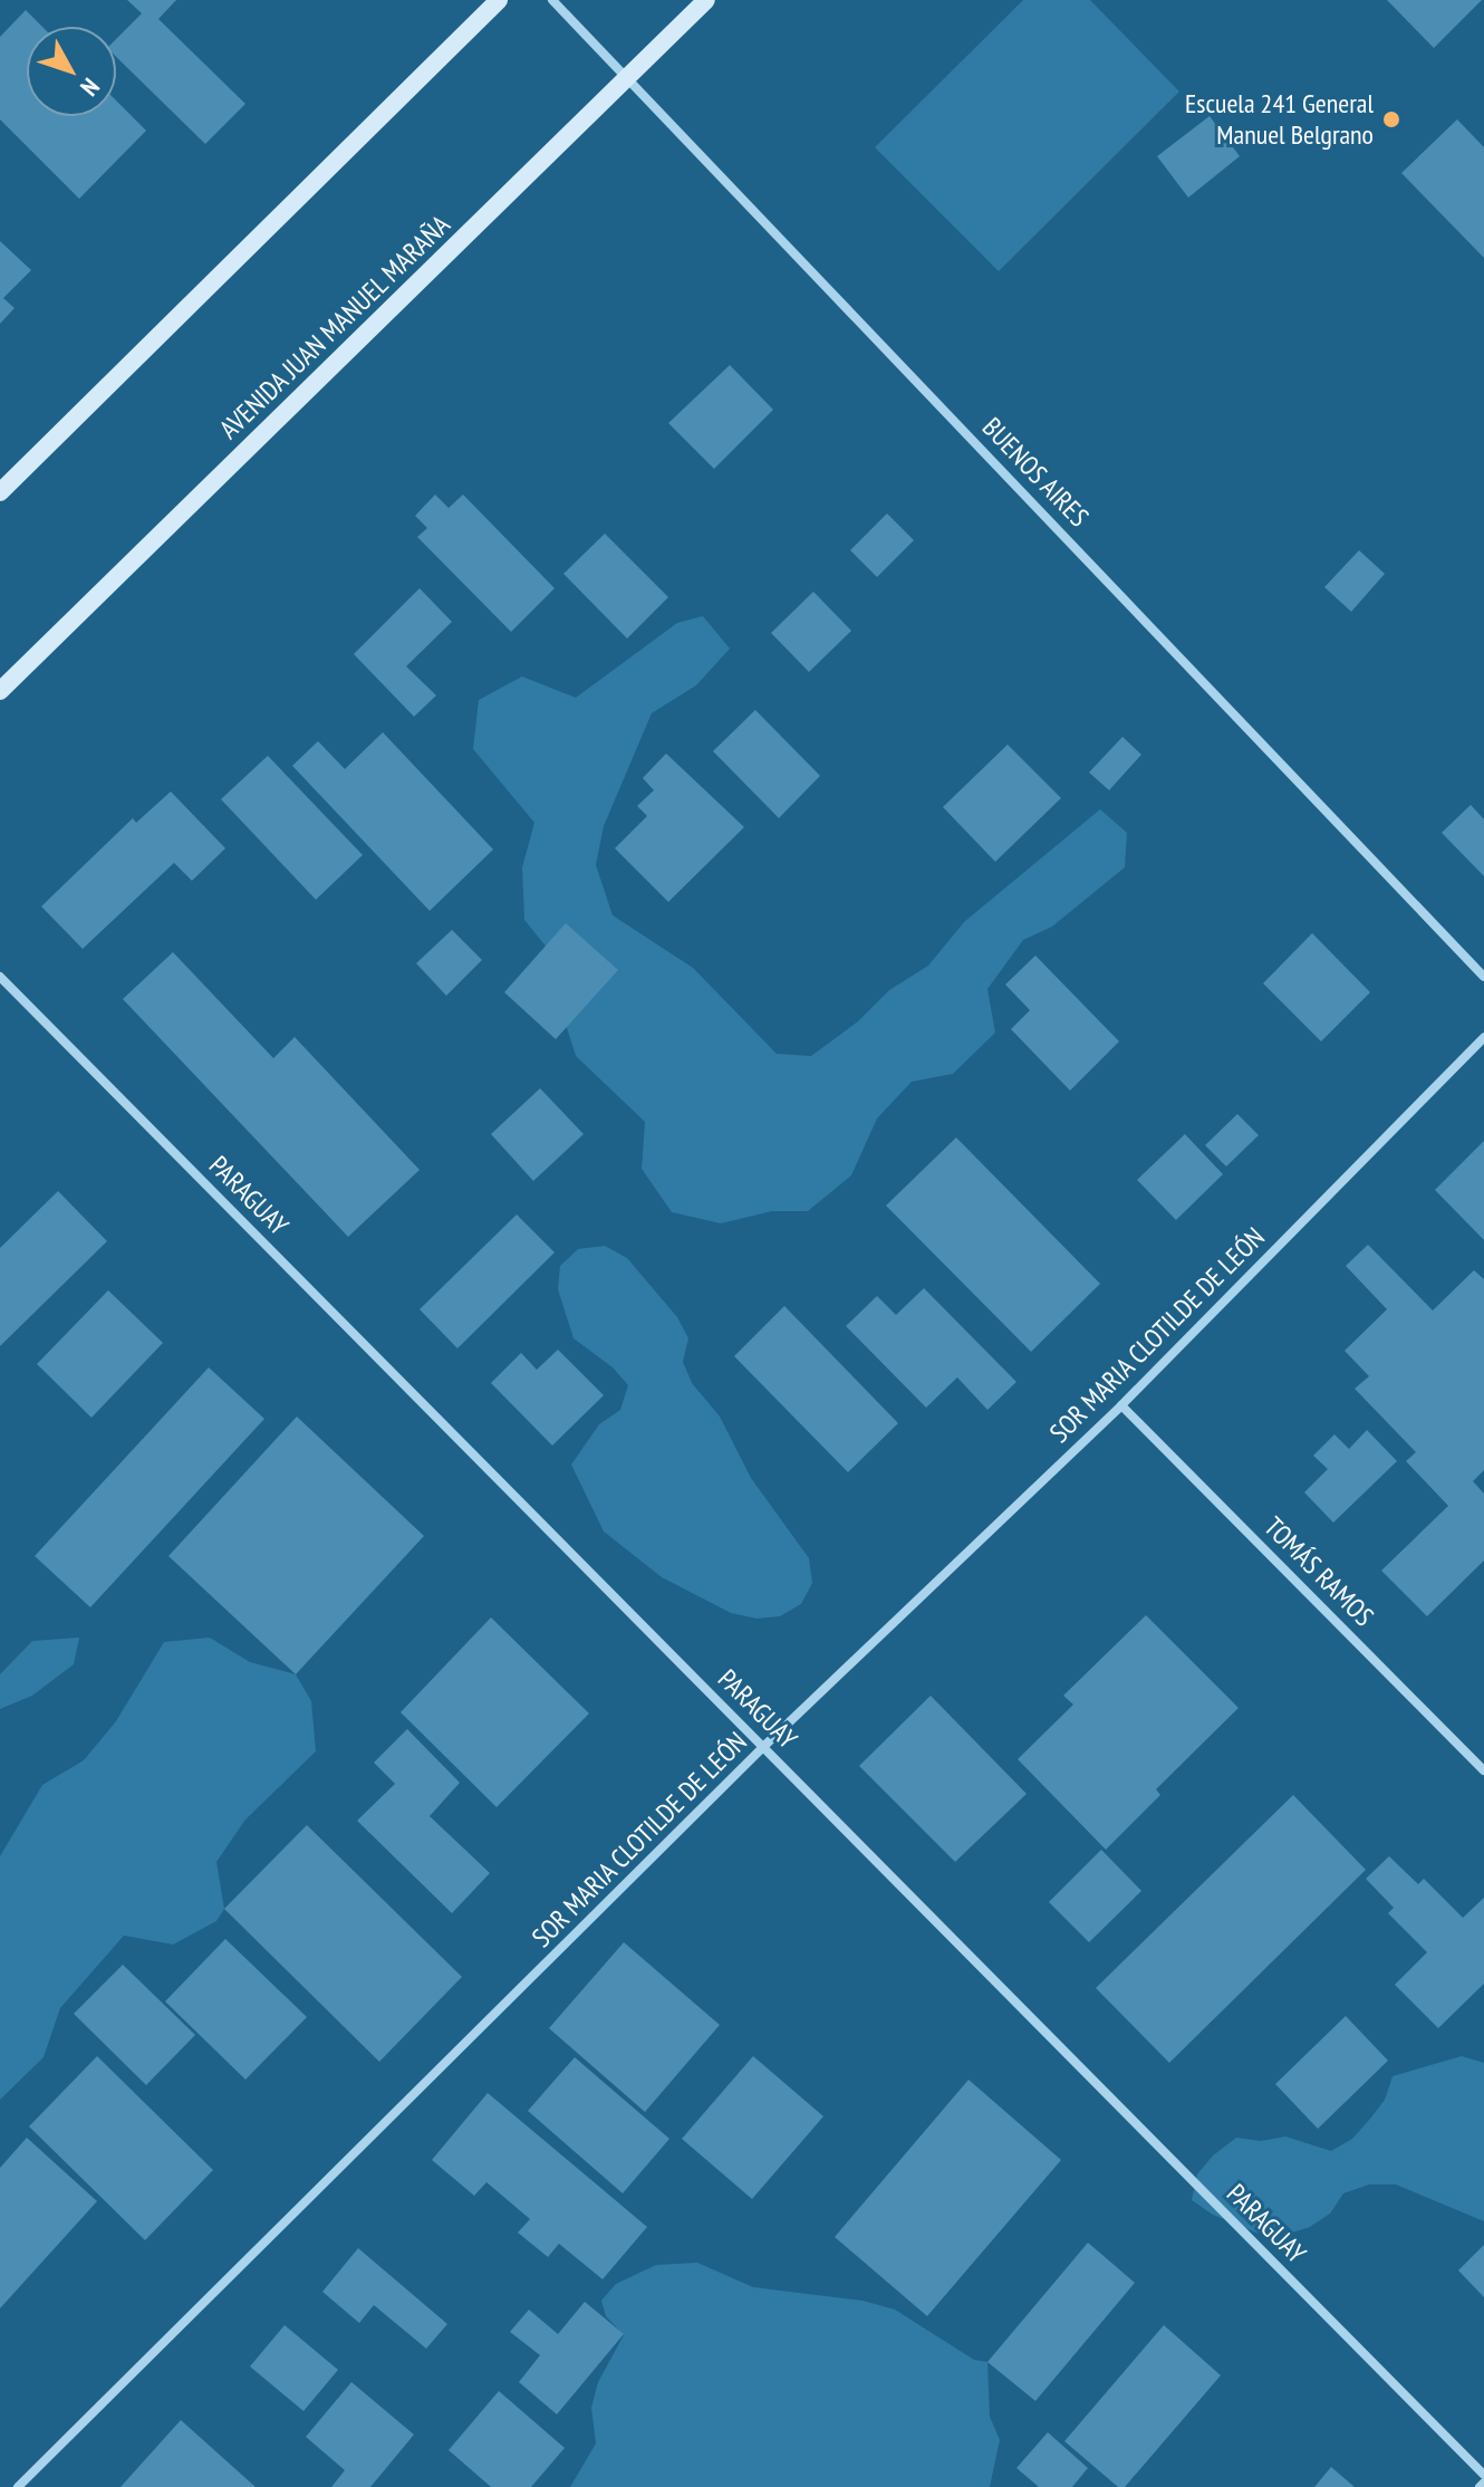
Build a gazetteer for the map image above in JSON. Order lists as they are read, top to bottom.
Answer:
{
  "streets": {
    "street": [
      "AVENIDA JUAN MANUEL MARAÑA",
      "BUENOS AIRES",
      "PARAGUAY",
      "SOR MARIA CLOTILDE DE LEÓN",
      "TOMÁS RAMOS"
    ]
  },
  "crossings": [
    ["AVENIDA JUAN MANUEL MARAÑA", "BUENOS AIRES"],
    ["PARAGUAY", "SOR MARIA CLOTILDE DE LEÓN"],
    ["SOR MARIA CLOTILDE DE LEÓN", "TOMÁS RAMOS"]
  ],
  "places": ["Escuela 241 General Manuel Belgrano"],
  "north": "bottom right"
}
